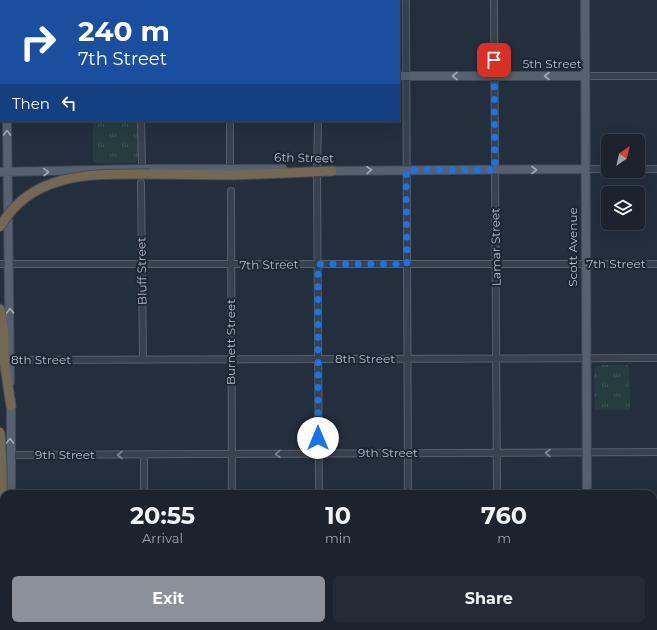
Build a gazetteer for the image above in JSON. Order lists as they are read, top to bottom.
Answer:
{
  "streets": {
    "main road": ["5th Street", "6th Street", "Scott Avenue"],
    "street": [
      "Lamar Street",
      "7th Street",
      "Bluff Street",
      "Burnett Street",
      "8th Street",
      "9th Street"
    ]
  },
  "crossings": [
    ["5th Street", "Lamar Street"],
    ["5th Street", "Scott Avenue"],
    ["6th Street", "Lamar Street"],
    ["6th Street", "Scott Avenue"],
    ["Lamar Street", "7th Street"],
    ["Lamar Street", "8th Street"],
    ["Lamar Street", "9th Street"],
    ["Scott Avenue", "7th Street"],
    ["Scott Avenue", "8th Street"],
    ["Scott Avenue", "9th Street"],
    ["7th Street", "Bluff Street"],
    ["7th Street", "Burnett Street"],
    ["Bluff Street", "8th Street"],
    ["Burnett Street", "8th Street"],
    ["Burnett Street", "9th Street"]
  ],
  "one_way": ["5th Street", "6th Street", "9th Street"],
  "north": "top right",
  "page": {
    "turn": ["240 m", "7th Street"],
    "then": "Then",
    "eta": [
      "20:55",
      "Arrival",
      "10",
      "min",
      "760",
      "m"
    ],
    "buttons": ["Exit", "Share"]
  }
}
